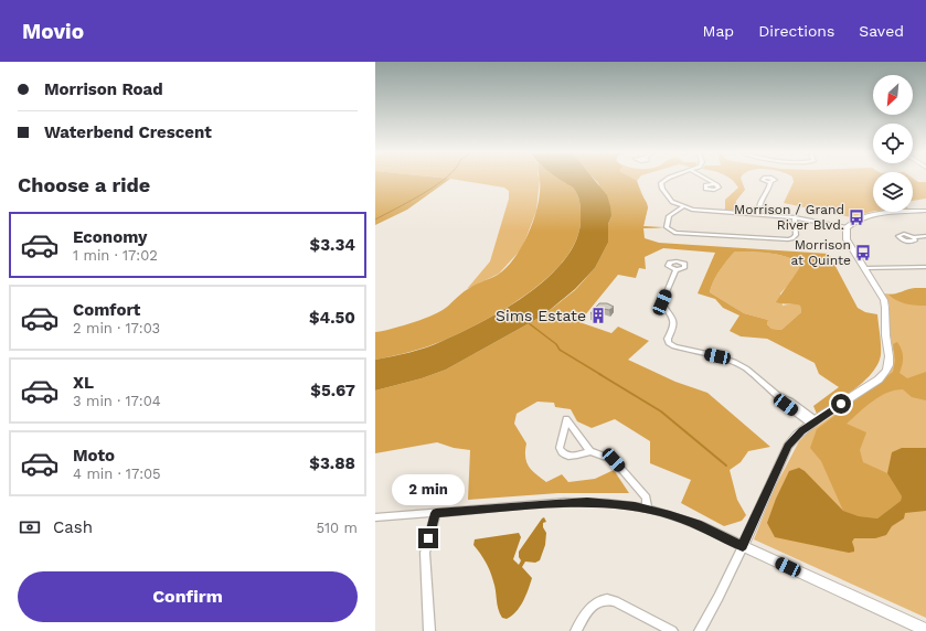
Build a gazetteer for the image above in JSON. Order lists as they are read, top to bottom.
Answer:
{
  "places": {
    "bus stop": ["Morrison / Grand River Blvd.", "Morrison at Quinte"],
    "building": ["Sims Estate"]
  },
  "north": "bottom left",
  "page": {
    "header": "Movio",
    "nav": ["Map", "Directions", "Saved"],
    "banner": ["Morrison Road", "Waterbend Crescent"],
    "heading": "Choose a ride",
    "list": [
      {
        "name": "Economy",
        "note": "1 min · 17:02",
        "value": "$3.34"
      },
      {
        "name": "Comfort",
        "note": "2 min · 17:03",
        "value": "$4.50"
      },
      {
        "name": "XL",
        "note": "3 min · 17:04",
        "value": "$5.67"
      },
      {
        "name": "Moto",
        "note": "4 min · 17:05",
        "value": "$3.88"
      }
    ],
    "bubble": "2 min",
    "pay": ["Cash", "510 m"],
    "buttons": "Confirm"
  }
}
